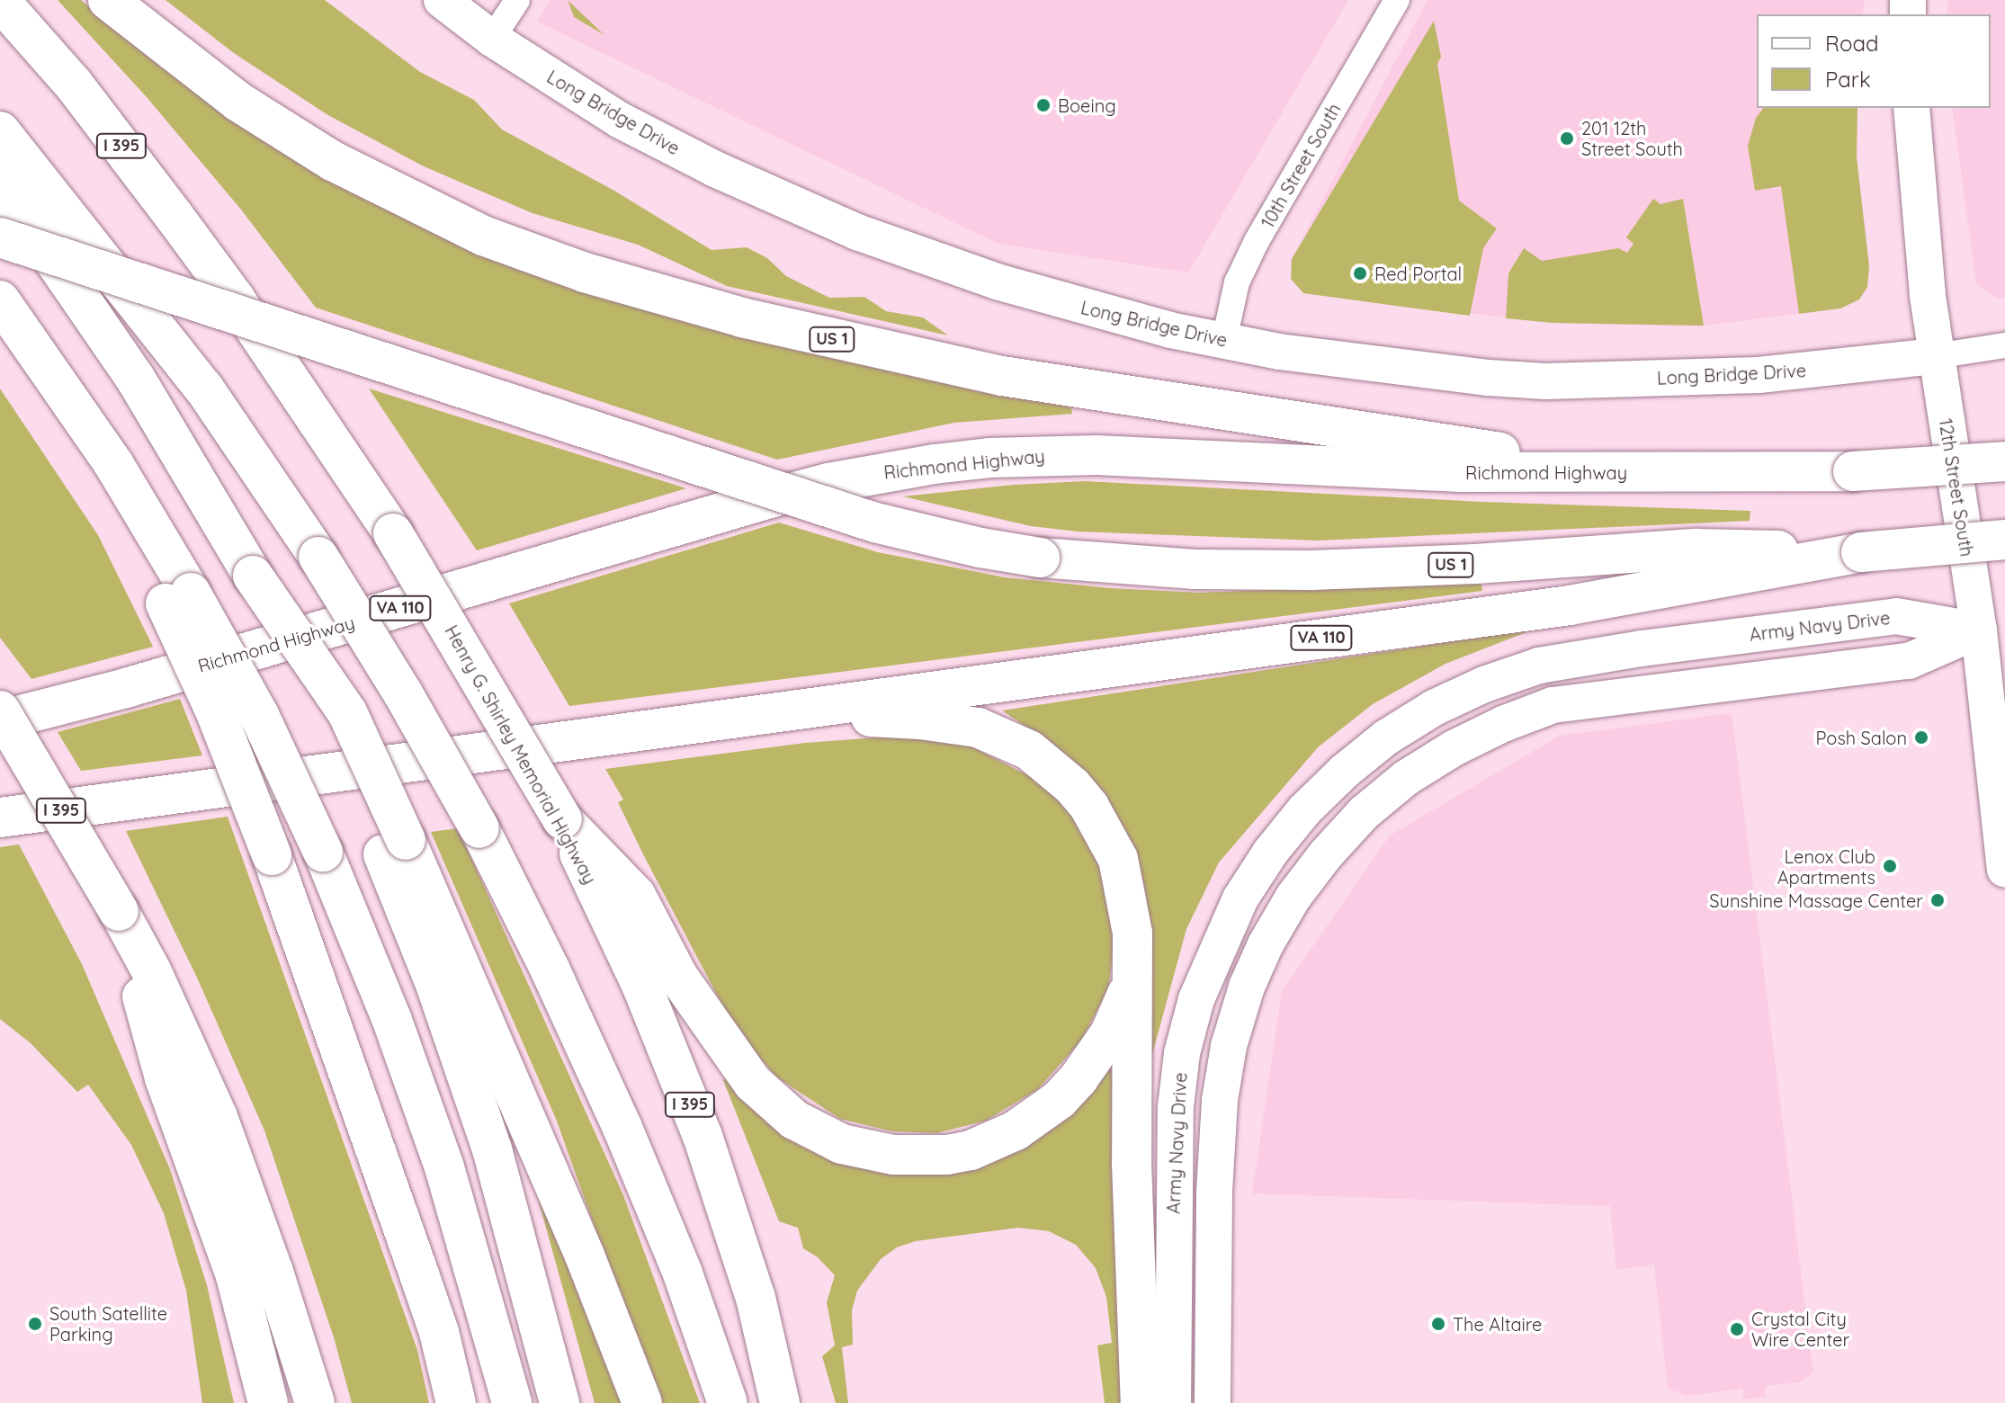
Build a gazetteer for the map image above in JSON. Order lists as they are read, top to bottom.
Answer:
{
  "streets": {
    "highway": [
      "I 395",
      "US 1",
      "Richmond Highway",
      "VA 110",
      "Henry G. Shirley Memorial Highway"
    ],
    "street": [
      "Long Bridge Drive",
      "10th Street South",
      "12th Street South",
      "Army Navy Drive"
    ]
  },
  "crossings": [
    ["Long Bridge Drive", "10th Street South"],
    ["Long Bridge Drive", "12th Street South"],
    ["US 1", "Richmond Highway"],
    ["US 1", "VA 110"],
    ["12th Street South", "Army Navy Drive"]
  ],
  "places": [
    "Boeing",
    "201 12th Street South",
    "Red Portal",
    "Posh Salon",
    "Lenox Club Apartments",
    "Sunshine Massage Center",
    "South Satellite Parking",
    "The Altaire",
    "Crystal City Wire Center"
  ],
  "legend": ["Road", "Park"]
}
